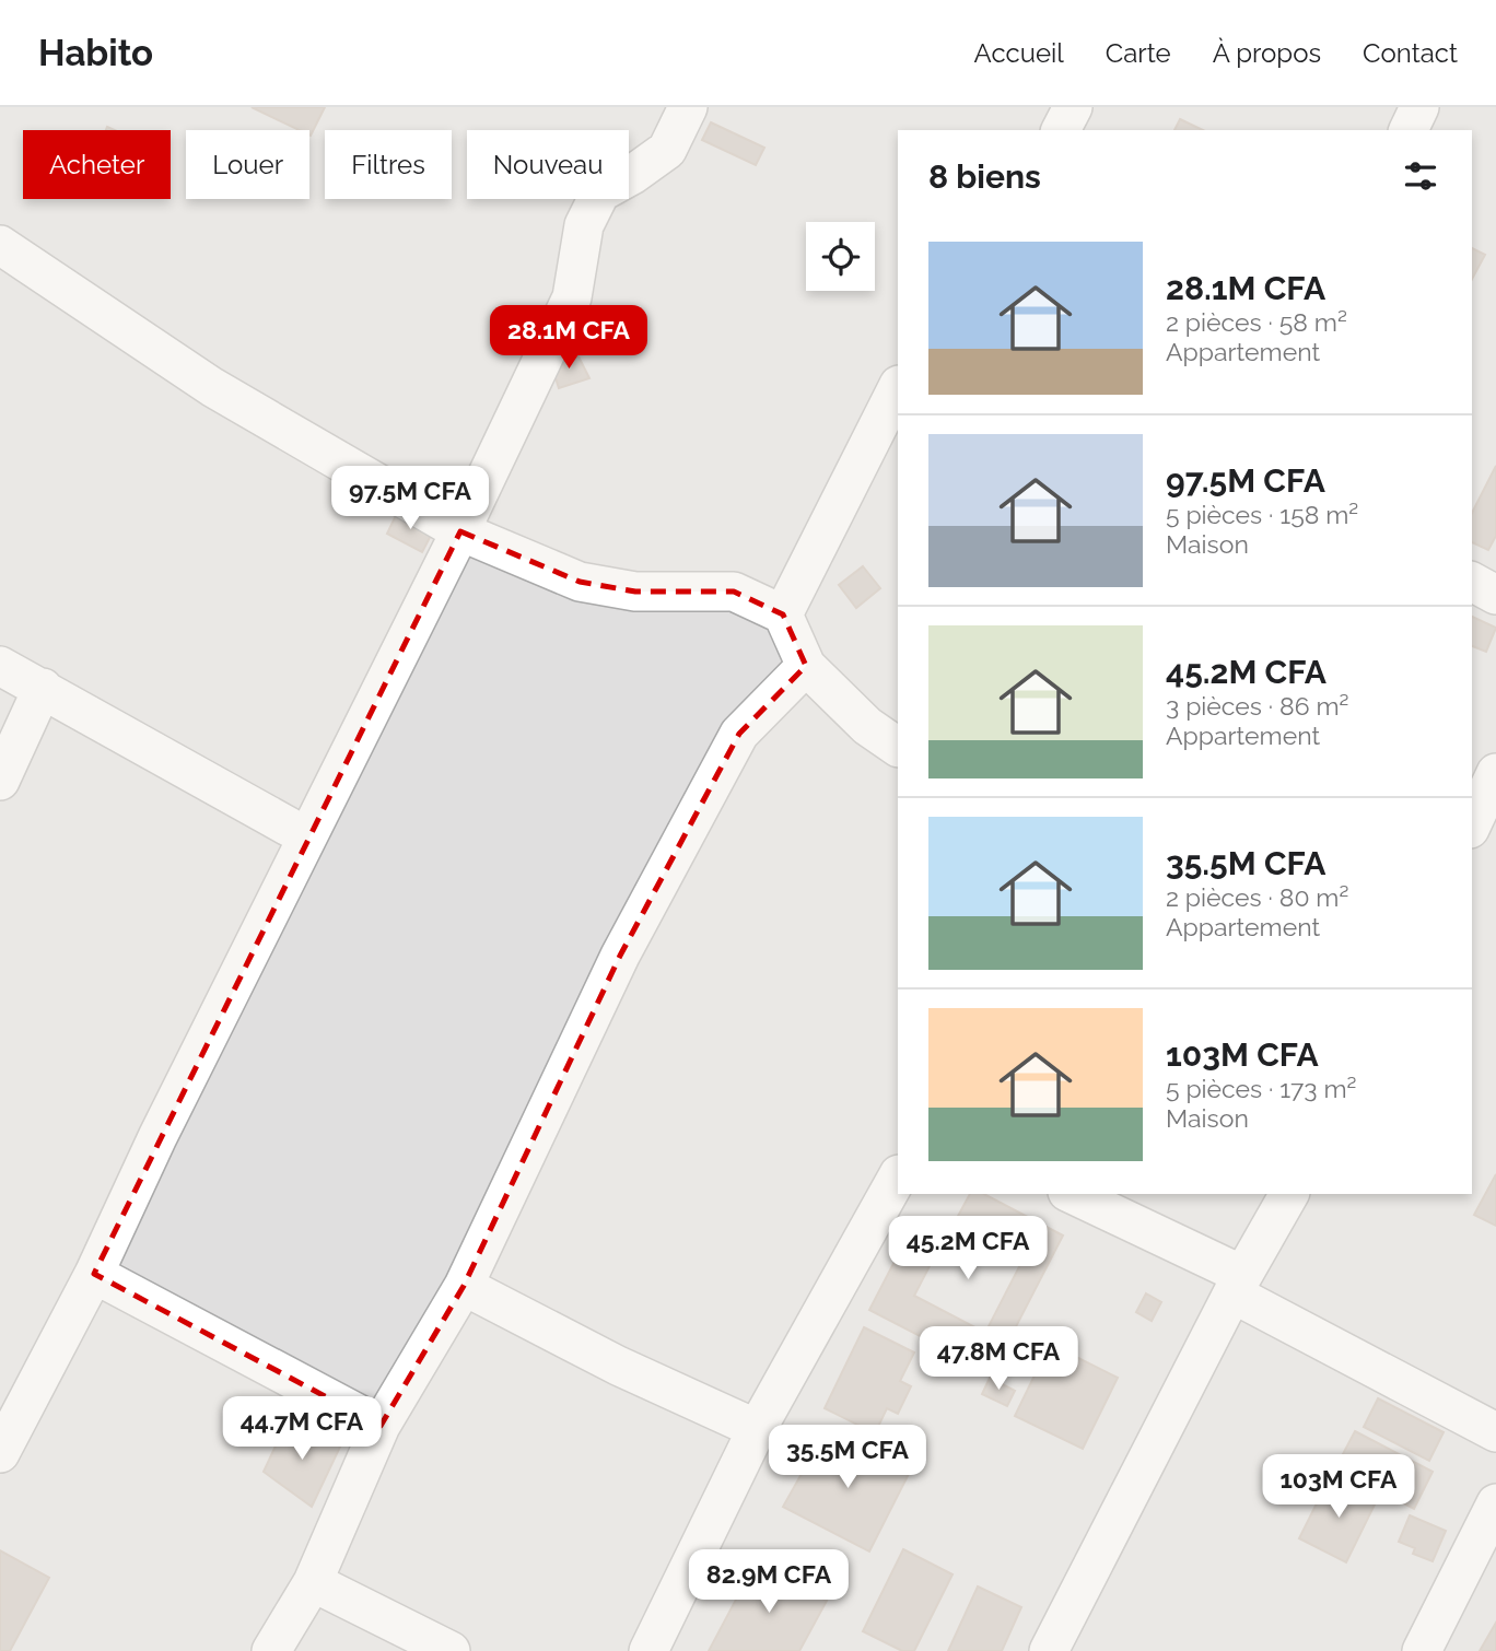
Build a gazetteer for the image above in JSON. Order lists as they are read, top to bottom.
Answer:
{
  "page": {
    "header": "Habito",
    "nav": [
      "Accueil",
      "Carte",
      "À propos",
      "Contact"
    ],
    "chip": [
      "Acheter",
      "Louer",
      "Filtres",
      "Nouveau"
    ],
    "heading": "8 biens",
    "list": [
      {
        "name": "28.1M CFA",
        "note": "2 pièces · 58 m² · Appartement"
      },
      {
        "name": "97.5M CFA",
        "note": "5 pièces · 158 m² · Maison"
      },
      {
        "name": "45.2M CFA",
        "note": "3 pièces · 86 m² · Appartement"
      },
      {
        "name": "35.5M CFA",
        "note": "2 pièces · 80 m² · Appartement"
      },
      {
        "name": "103M CFA",
        "note": "5 pièces · 173 m² · Maison"
      }
    ],
    "price": [
      "28.1M CFA",
      "97.5M CFA",
      "45.2M CFA",
      "47.8M CFA",
      "44.7M CFA",
      "35.5M CFA",
      "103M CFA",
      "82.9M CFA"
    ]
  }
}
